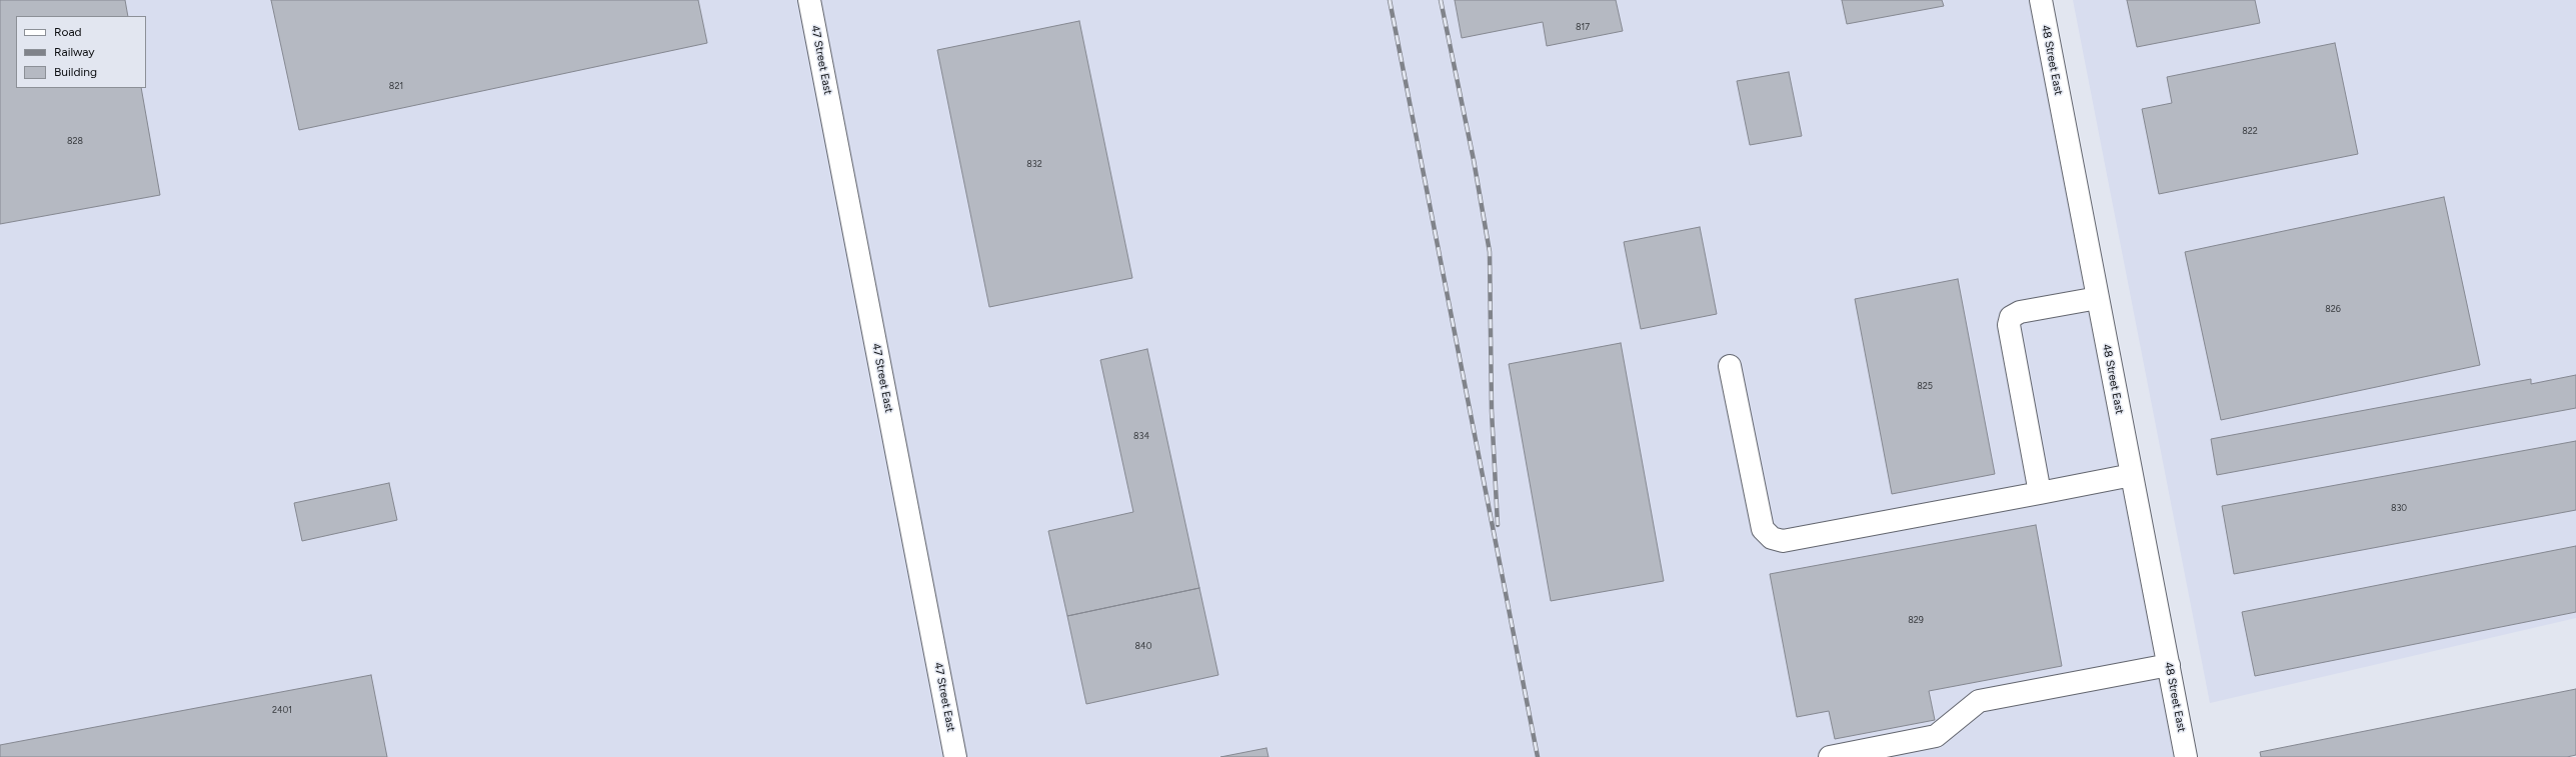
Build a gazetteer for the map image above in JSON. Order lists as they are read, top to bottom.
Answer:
{
  "streets": {
    "street": ["47 Street East", "48 Street East"]
  },
  "house_numbers": [
    "817",
    "821",
    "822",
    "828",
    "832",
    "826",
    "825",
    "834",
    "830",
    "829",
    "840",
    "2401"
  ],
  "legend": ["Road", "Railway", "Building"]
}
